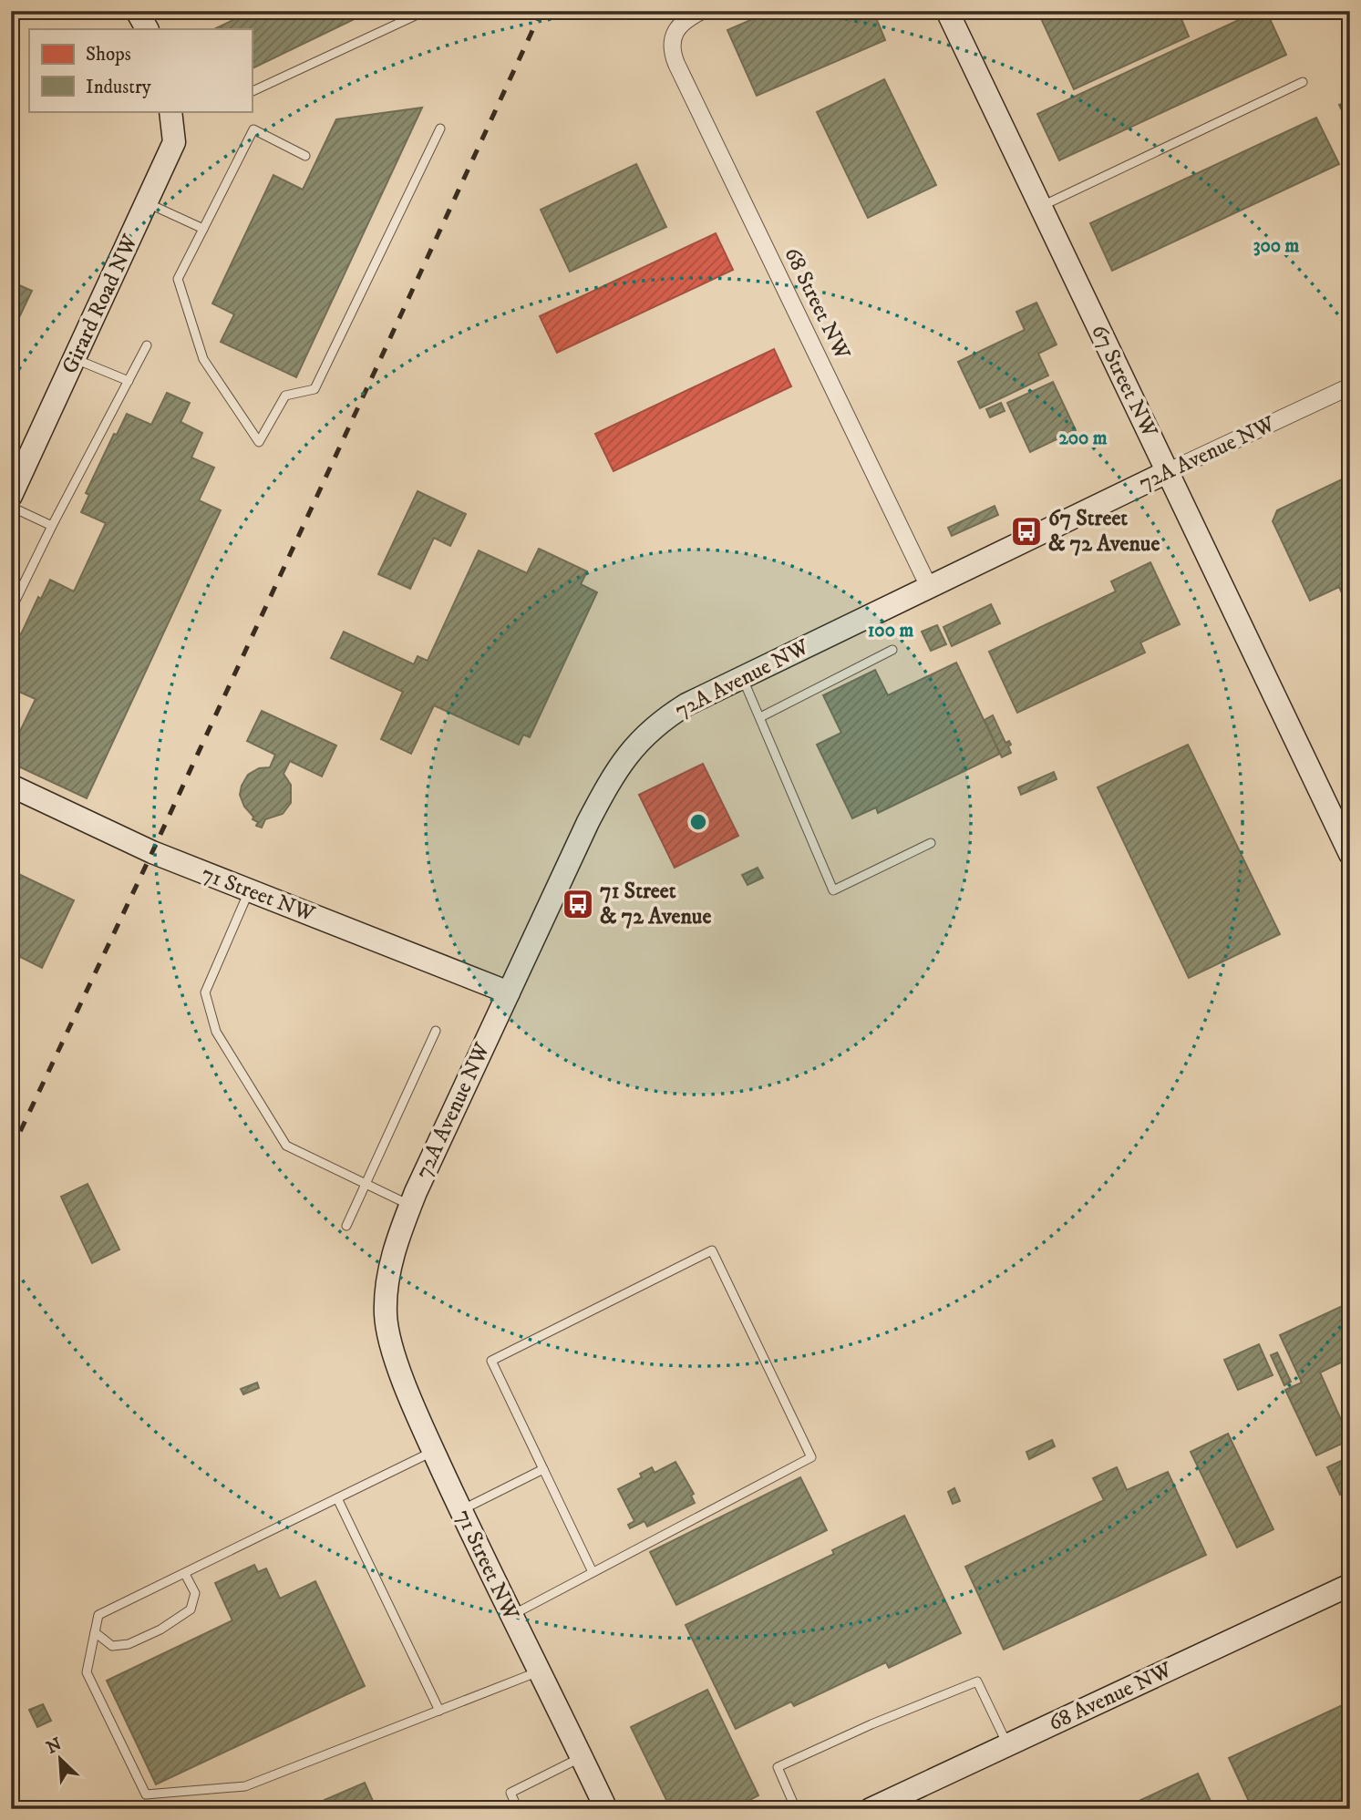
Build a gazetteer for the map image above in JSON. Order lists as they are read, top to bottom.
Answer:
{
  "streets": {
    "street": [
      "68 Street NW",
      "Girard Road NW",
      "67 Street NW",
      "72A Avenue NW",
      "71 Street NW",
      "68 Avenue NW"
    ]
  },
  "crossings": [
    ["68 Street NW", "72A Avenue NW"],
    ["67 Street NW", "72A Avenue NW"],
    ["72A Avenue NW", "71 Street NW"]
  ],
  "places": {
    "bus stop": ["67 Street & 72 Avenue", "71 Street & 72 Avenue"]
  },
  "legend": ["Shops", "Industry"],
  "north": "top left",
  "rings": ["300 m", "200 m", "100 m"]
}
